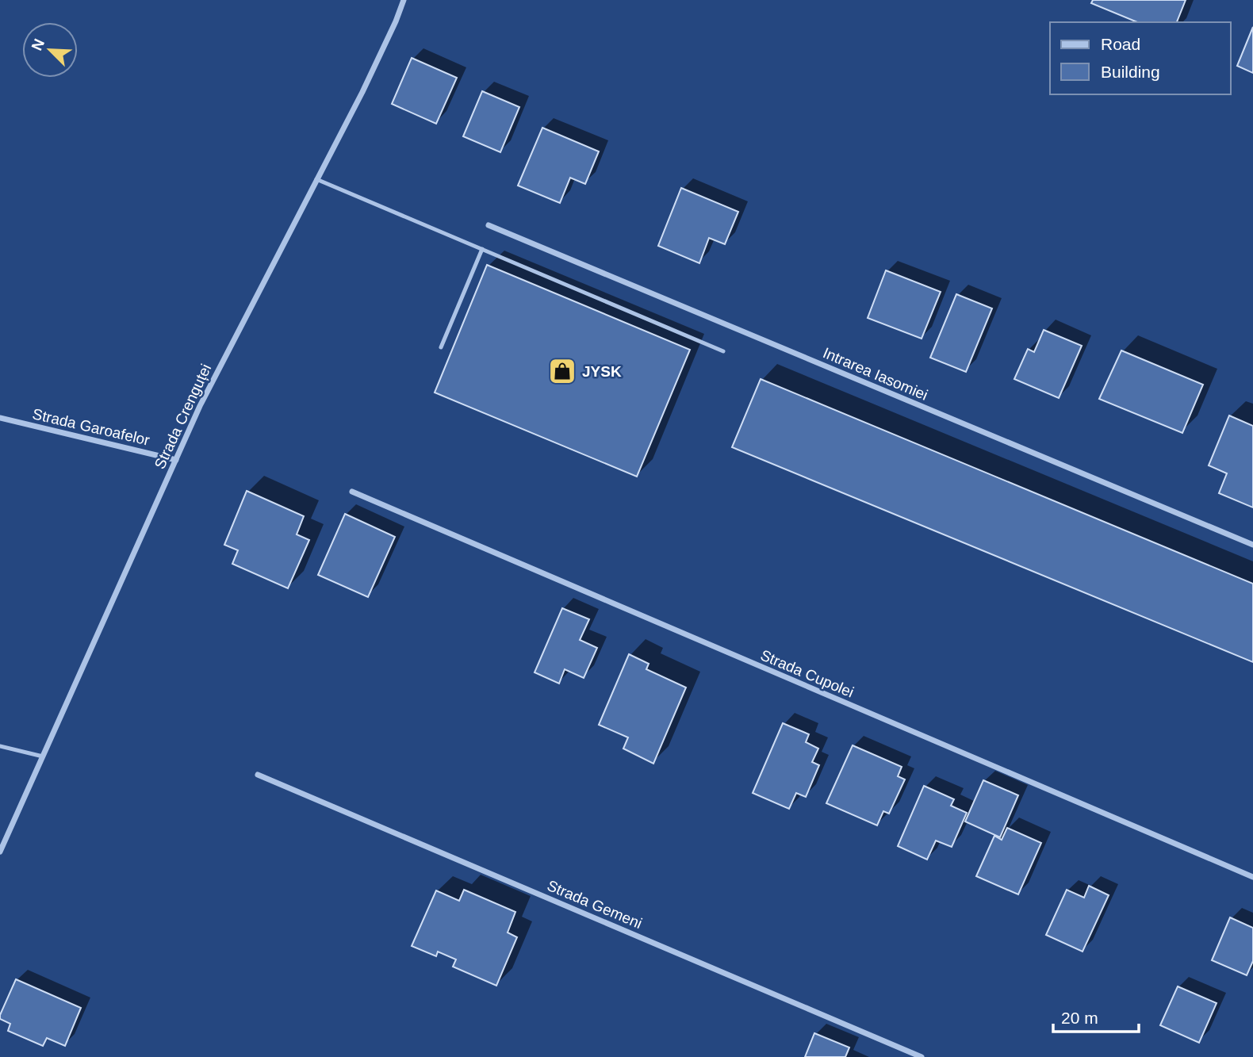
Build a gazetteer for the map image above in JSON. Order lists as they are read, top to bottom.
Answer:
{
  "streets": {
    "street": [
      "Intrarea Iasomiei",
      "Strada Crenguței",
      "Strada Garoafelor",
      "Strada Cupolei",
      "Strada Gemeni"
    ]
  },
  "crossings": [
    ["Strada Crenguței", "Strada Garoafelor"]
  ],
  "places": {
    "shop": ["JYSK"]
  },
  "legend": ["Road", "Building"],
  "scale_bar": "20 m",
  "north": "top left"
}
